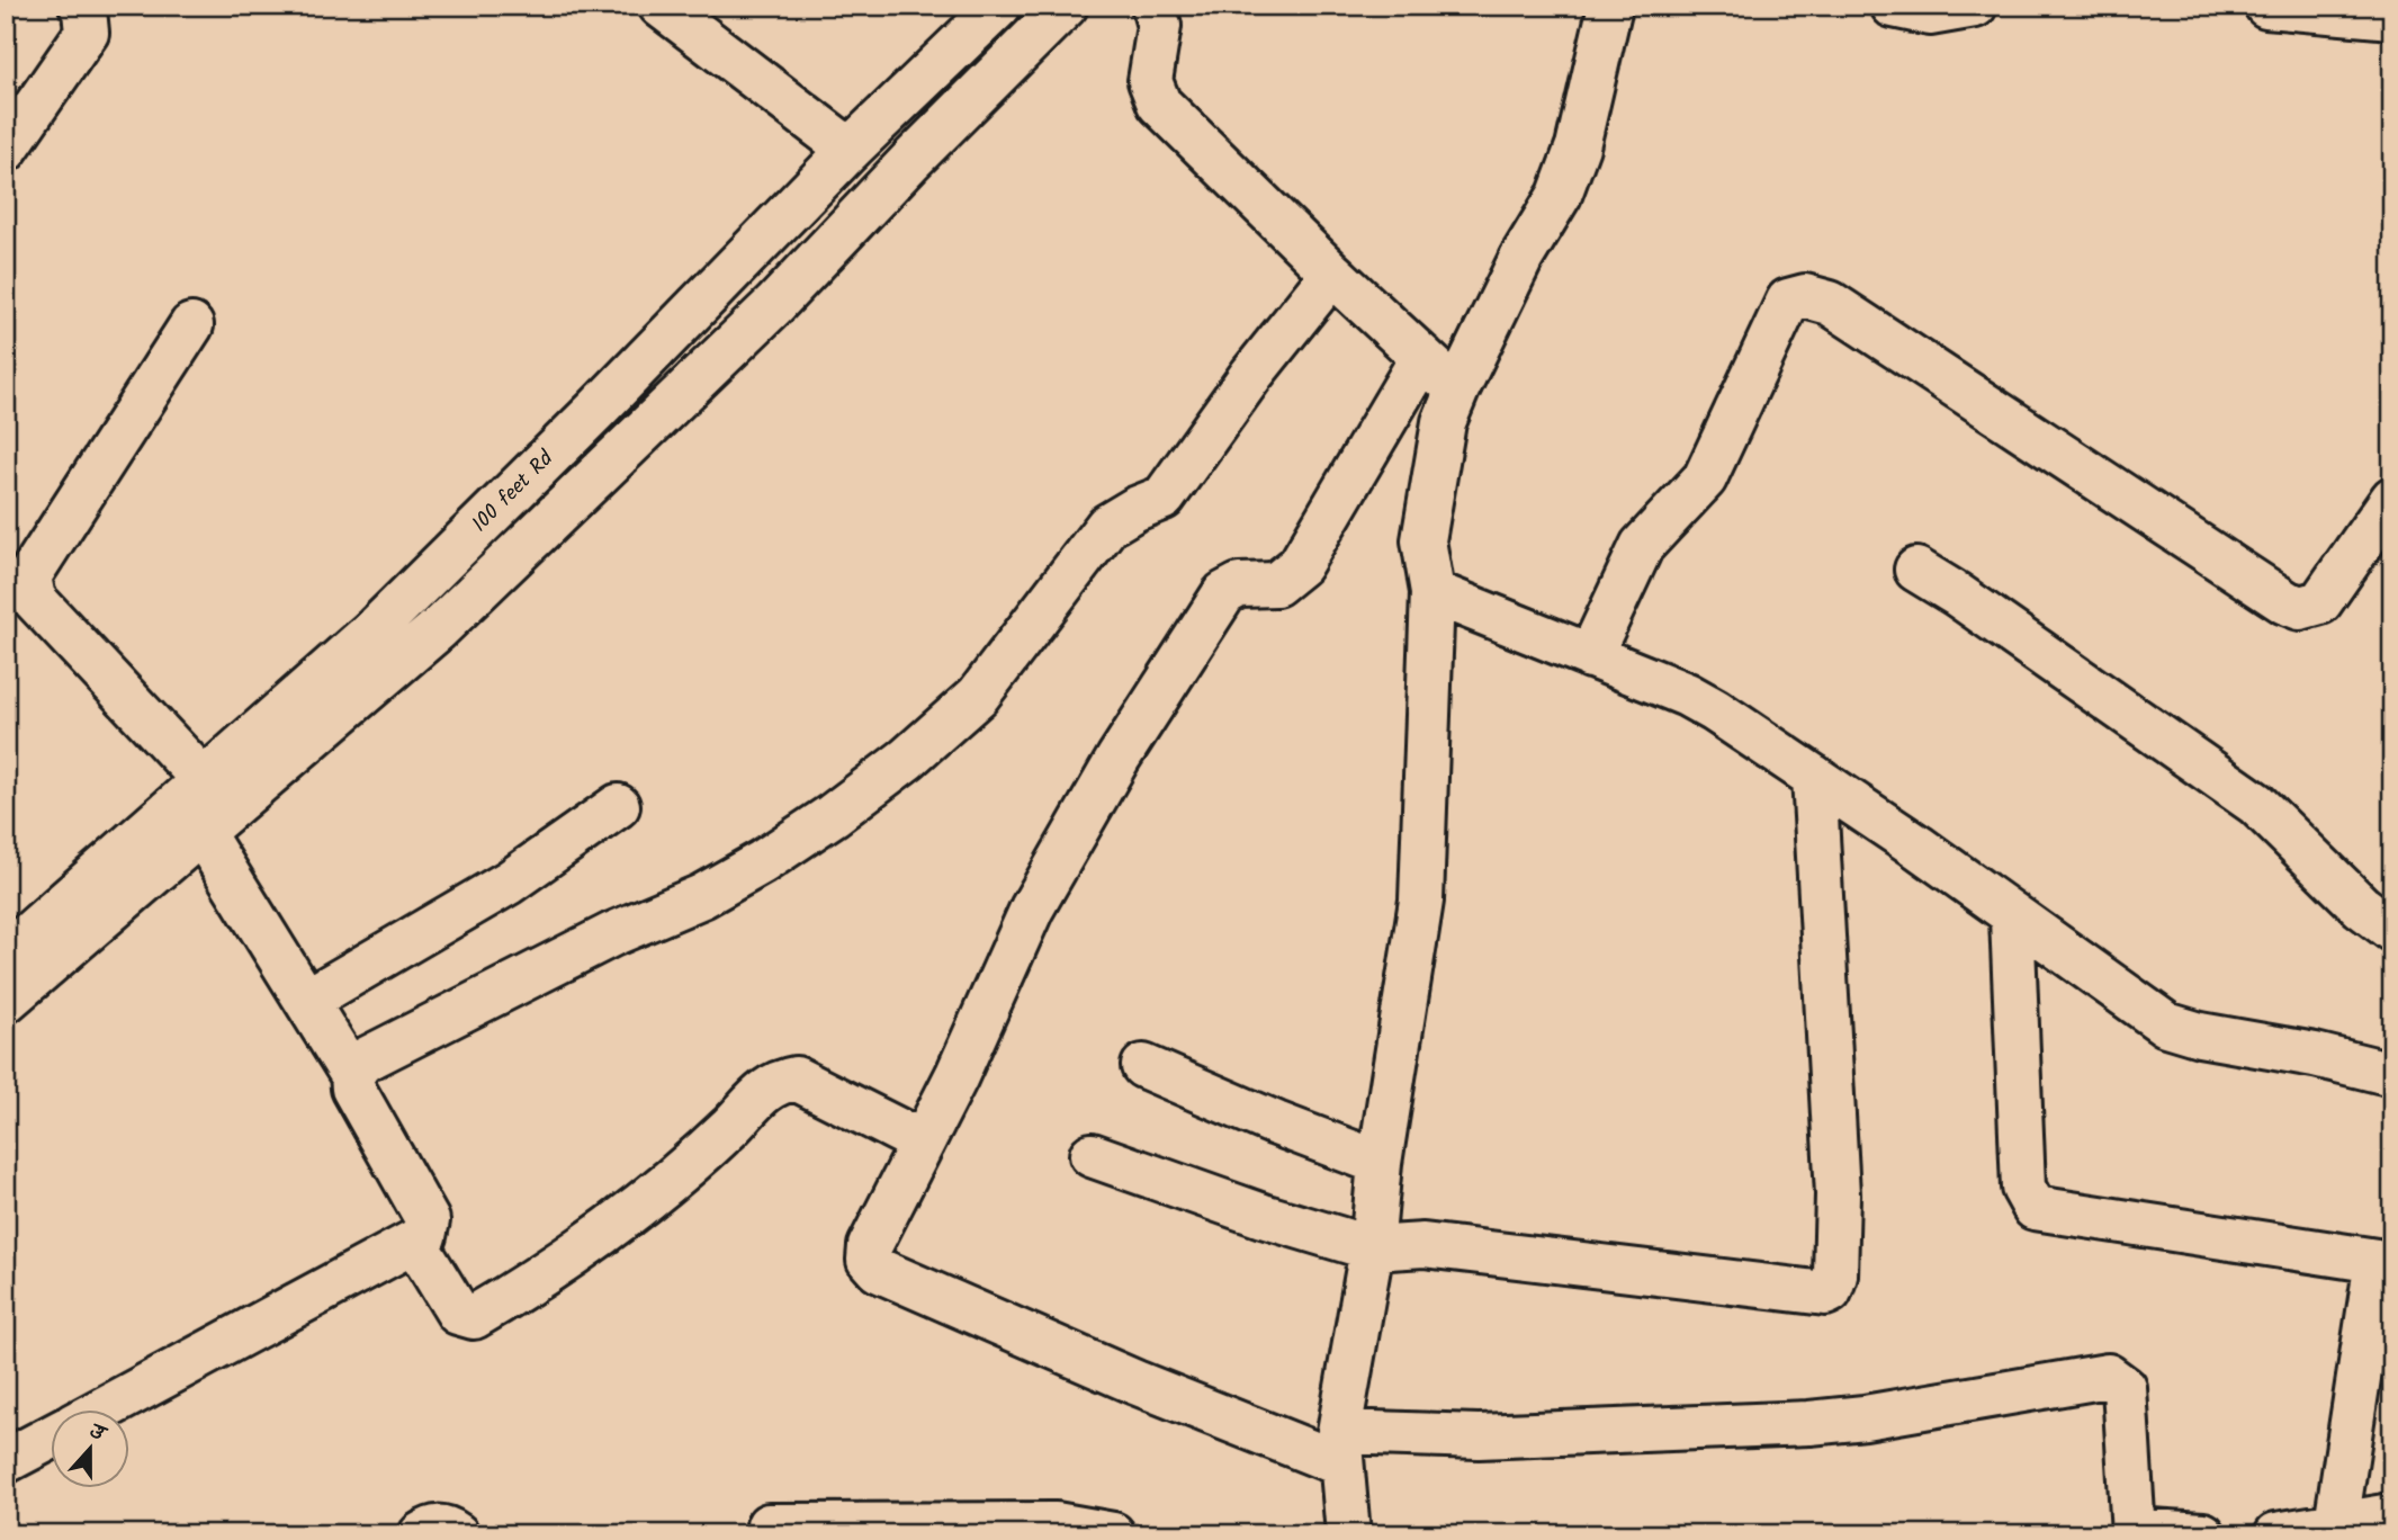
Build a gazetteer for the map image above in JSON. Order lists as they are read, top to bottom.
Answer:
{
  "streets": {
    "street": ["100 feet Rd"]
  },
  "north": "top"
}
